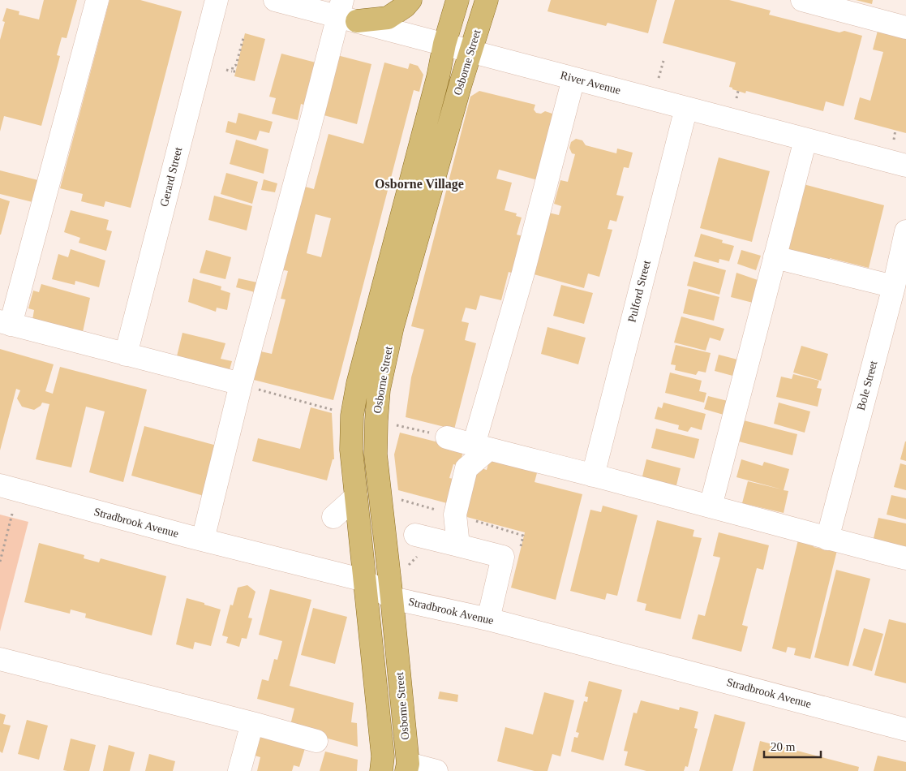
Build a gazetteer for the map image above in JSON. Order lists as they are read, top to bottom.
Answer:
{
  "streets": {
    "main road": ["Osborne Street"],
    "street": [
      "River Avenue",
      "Gerard Street",
      "Pulford Street",
      "Bole Street",
      "Stradbrook Avenue"
    ]
  },
  "crossings": [
    ["Osborne Street", "River Avenue"],
    ["Osborne Street", "Stradbrook Avenue"],
    ["River Avenue", "Pulford Street"]
  ],
  "districts": ["Osborne Village"],
  "scale_bar": "20 m"
}
